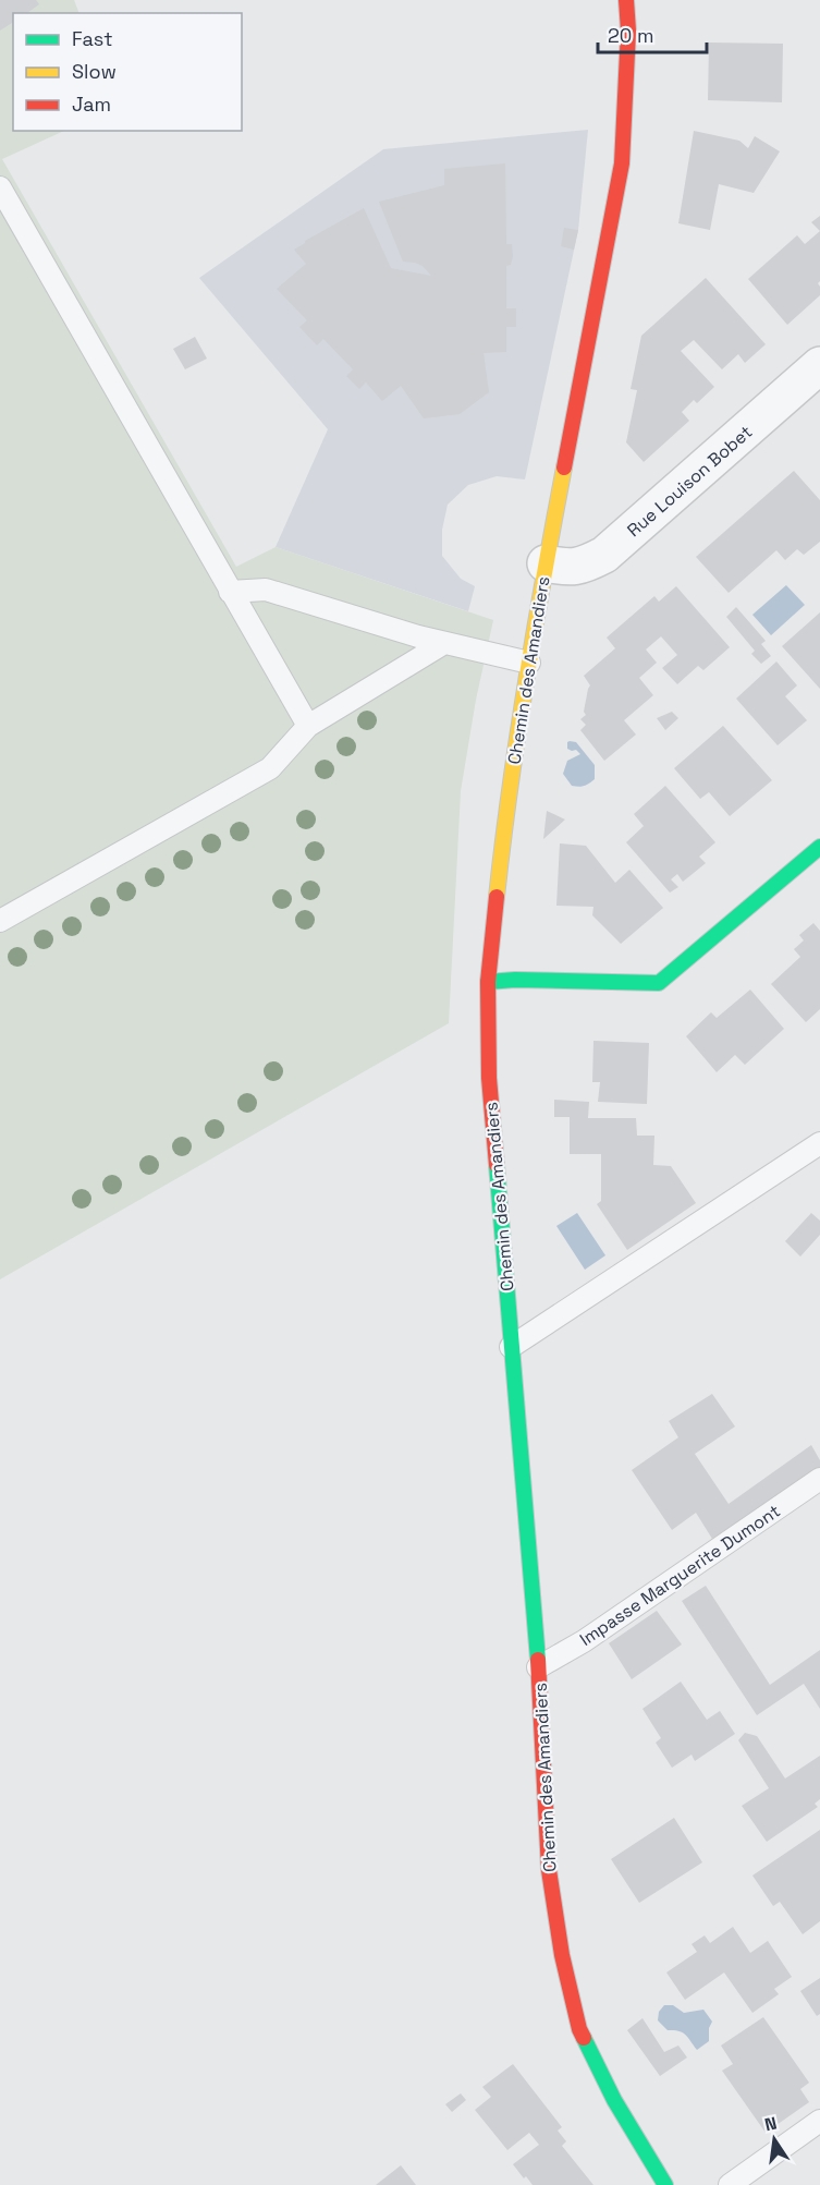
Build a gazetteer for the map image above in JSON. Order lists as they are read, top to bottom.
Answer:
{
  "streets": {
    "street": ["Rue Louison Bobet", "Chemin des Amandiers"],
    "lane": ["Impasse Marguerite Dumont"]
  },
  "crossings": [
    ["Rue Louison Bobet", "Chemin des Amandiers"],
    ["Chemin des Amandiers", "Impasse Marguerite Dumont"]
  ],
  "legend": ["Fast", "Slow", "Jam"],
  "scale_bar": "20 m",
  "north": "top"
}
